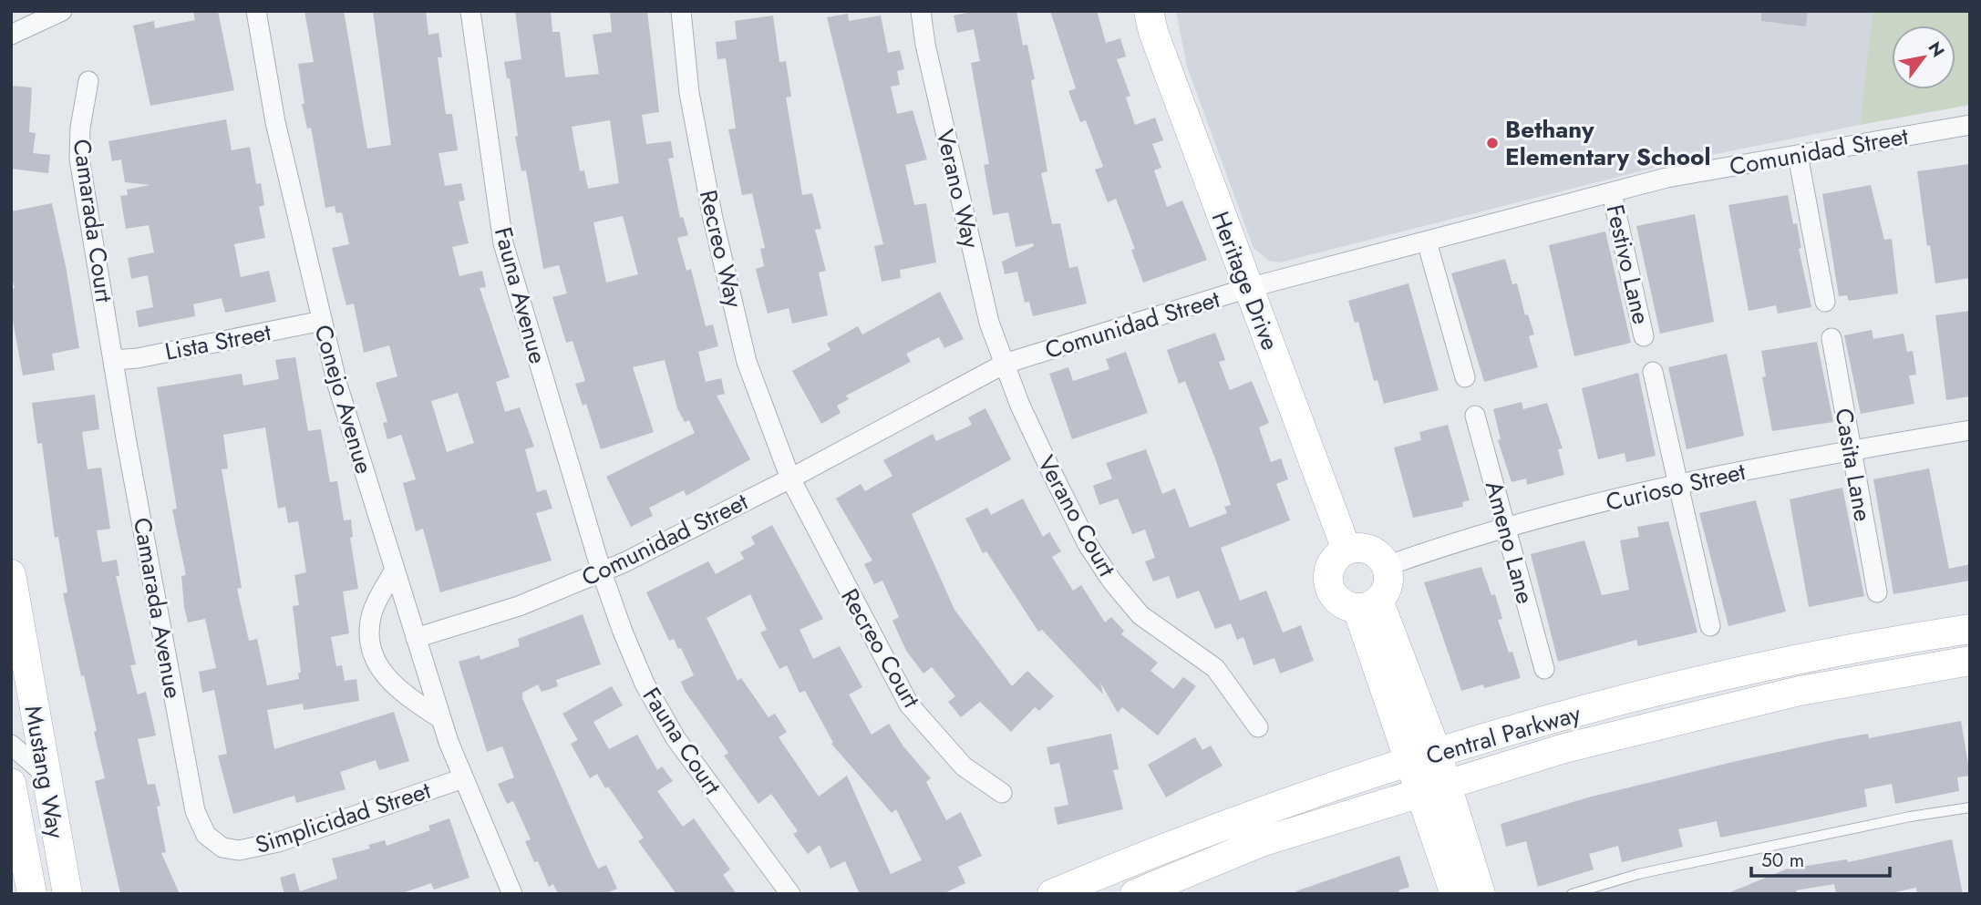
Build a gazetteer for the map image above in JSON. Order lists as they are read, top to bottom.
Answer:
{
  "streets": {
    "main road": ["Heritage Drive", "Central Parkway", "Mustang Way"],
    "street": [
      "Comunidad Street",
      "Verano Way",
      "Camarada Court",
      "Recreo Way",
      "Festivo Lane",
      "Fauna Avenue",
      "Lista Street",
      "Conejo Avenue",
      "Casita Lane",
      "Curioso Street",
      "Verano Court",
      "Ameno Lane",
      "Camarada Avenue",
      "Recreo Court",
      "Fauna Court",
      "Simplicidad Street"
    ]
  },
  "crossings": [
    ["Comunidad Street", "Verano Way"],
    ["Comunidad Street", "Recreo Way"],
    ["Comunidad Street", "Festivo Lane"],
    ["Comunidad Street", "Heritage Drive"],
    ["Comunidad Street", "Fauna Avenue"],
    ["Comunidad Street", "Conejo Avenue"],
    ["Comunidad Street", "Verano Court"],
    ["Comunidad Street", "Recreo Court"],
    ["Comunidad Street", "Fauna Court"],
    ["Verano Way", "Verano Court"],
    ["Camarada Court", "Lista Street"],
    ["Camarada Court", "Camarada Avenue"],
    ["Recreo Way", "Recreo Court"],
    ["Heritage Drive", "Curioso Street"],
    ["Fauna Avenue", "Fauna Court"],
    ["Lista Street", "Conejo Avenue"],
    ["Lista Street", "Camarada Avenue"],
    ["Conejo Avenue", "Simplicidad Street"],
    ["Casita Lane", "Curioso Street"],
    ["Curioso Street", "Ameno Lane"],
    ["Camarada Avenue", "Simplicidad Street"]
  ],
  "places": ["Bethany Elementary School"],
  "scale_bar": "50 m",
  "north": "top right"
}
